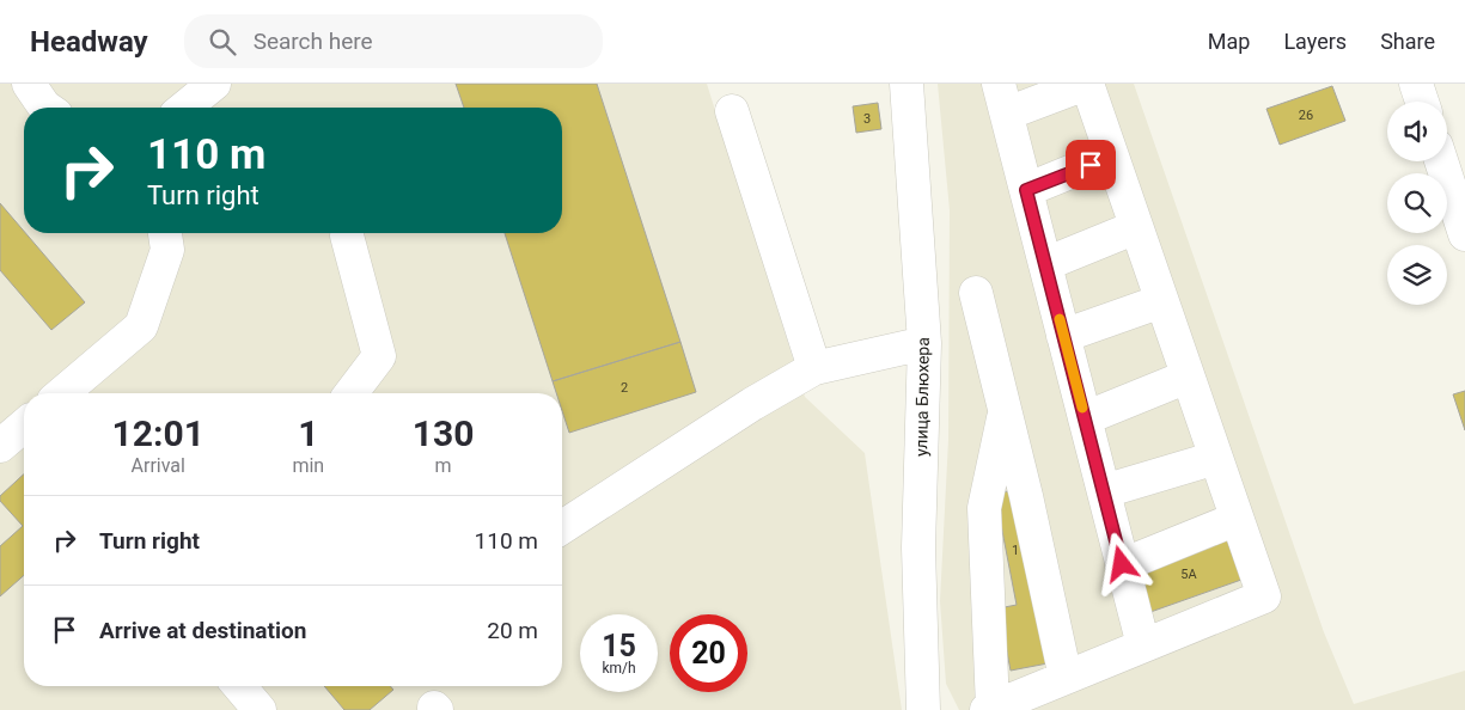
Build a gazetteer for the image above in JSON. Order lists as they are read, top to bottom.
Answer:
{
  "streets": {
    "street": ["улица Блюхера"]
  },
  "house_numbers": [
    "26",
    "3",
    "2",
    "1",
    "5А"
  ],
  "page": {
    "header": "Headway",
    "search": "Search here",
    "nav": ["Map", "Layers", "Share"],
    "turn": ["110 m", "Turn right"],
    "eta": [
      "12:01",
      "Arrival",
      "1",
      "min",
      "130",
      "m"
    ],
    "list": [
      {
        "name": "Turn right",
        "value": "110 m"
      },
      {
        "name": "Arrive at destination",
        "value": "20 m"
      }
    ],
    "speed": "15 km/h",
    "limit": "20"
  }
}
